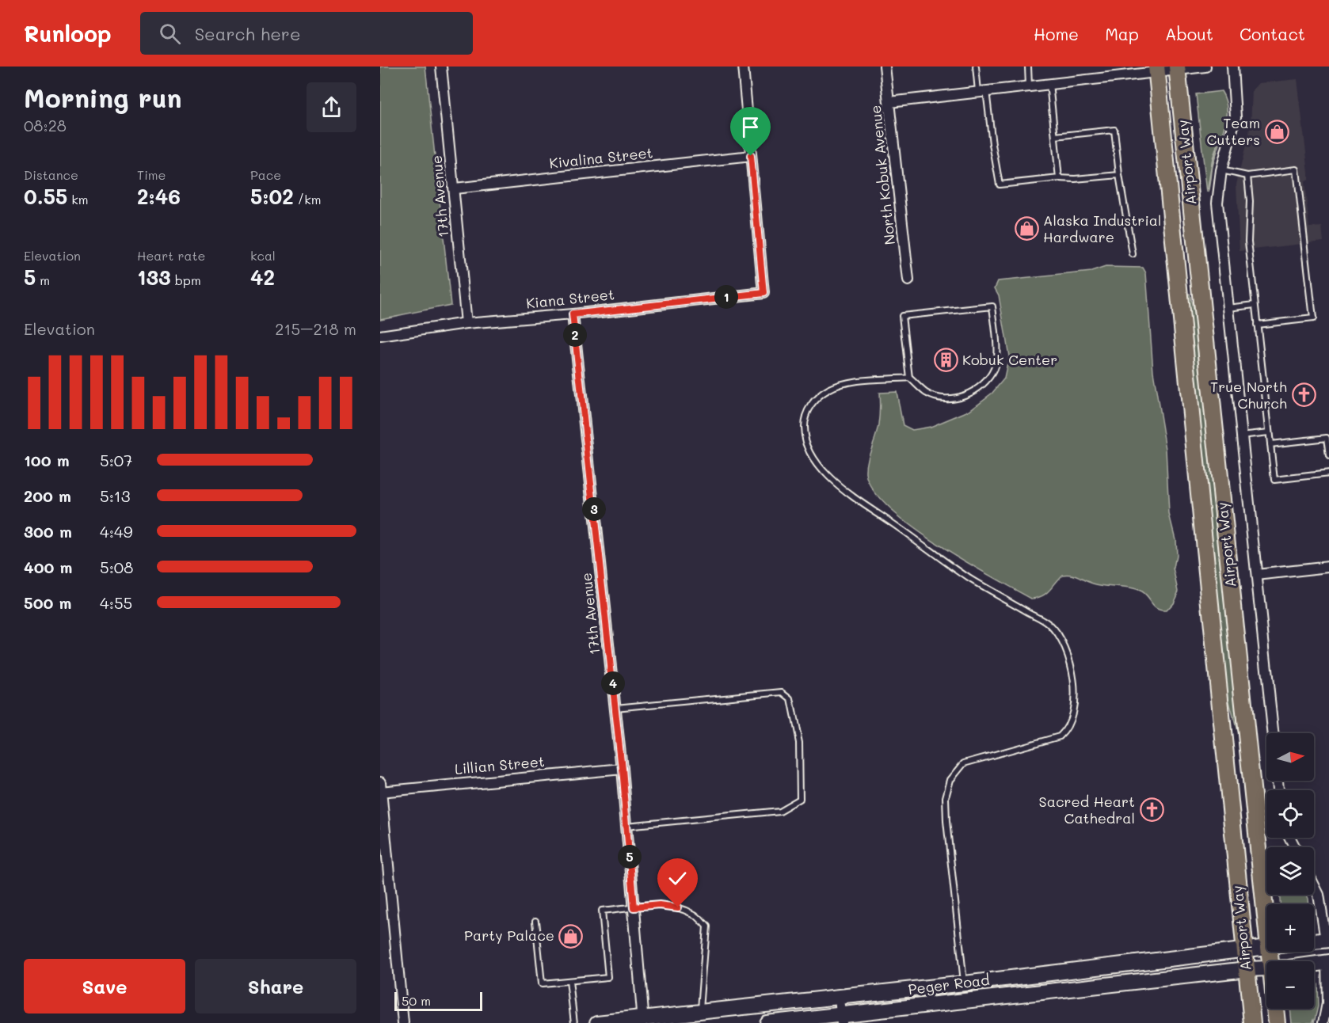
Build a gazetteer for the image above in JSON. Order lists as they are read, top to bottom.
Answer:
{
  "streets": {
    "main road": ["Airport Way", "Peger Road"],
    "street": [
      "Kivalina Street",
      "North Kobuk Avenue",
      "17th Avenue",
      "Kiana Street",
      "Lillian Street"
    ]
  },
  "crossings": [
    ["Kivalina Street", "17th Avenue"],
    ["Kivalina Street", "Kiana Street"],
    ["Airport Way", "Peger Road"],
    ["17th Avenue", "Kiana Street"],
    ["17th Avenue", "Lillian Street"],
    ["17th Avenue", "Peger Road"]
  ],
  "places": {
    "shop": ["Team Cutters", "Alaska Industrial Hardware", "Party Palace"],
    "building": ["Kobuk Center"],
    "church": ["True North Church", "Sacred Heart Cathedral"]
  },
  "scale_bar": "50 m",
  "north": "right",
  "page": {
    "header": "Runloop",
    "search": "Search here",
    "nav": [
      "Home",
      "Map",
      "About",
      "Contact"
    ],
    "heading": ["Morning run", "08:28"],
    "stats": [
      ["Distance", "0.55 km"],
      ["Time", "2:46"],
      ["Pace", "5:02 /km"],
      ["Elevation", "5 m"],
      ["Heart rate", "133 bpm"],
      ["kcal", "42"]
    ],
    "pins": [
      "1",
      "2",
      "3",
      "4",
      "5"
    ],
    "chart": ["Elevation", "215–218 m"],
    "list": [
      {
        "name": "100 m",
        "note": "5:07"
      },
      {
        "name": "200 m",
        "note": "5:13"
      },
      {
        "name": "300 m",
        "note": "4:49"
      },
      {
        "name": "400 m",
        "note": "5:08"
      },
      {
        "name": "500 m",
        "note": "4:55"
      }
    ],
    "map_buttons": ["+", "−"],
    "buttons": ["Save", "Share"],
    "scale": "50 m"
  }
}
